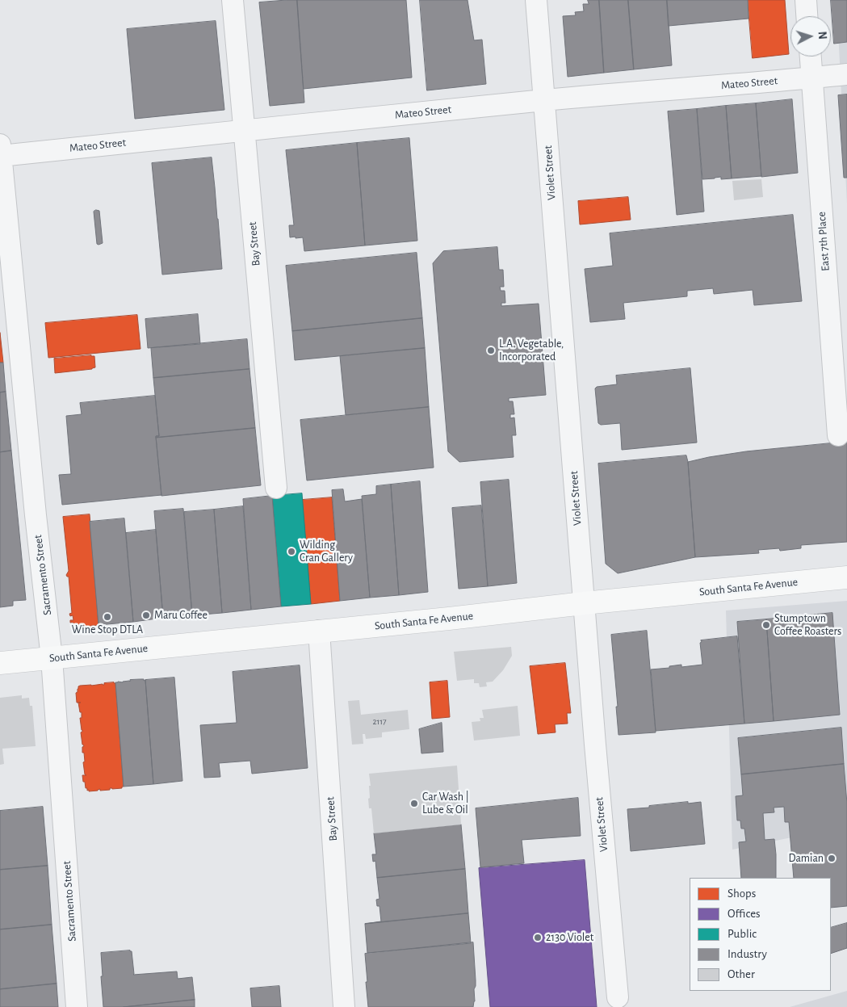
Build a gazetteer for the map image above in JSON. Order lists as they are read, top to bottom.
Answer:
{
  "streets": {
    "main road": ["South Santa Fe Avenue"],
    "street": [
      "Mateo Street",
      "Violet Street",
      "East 7th Place",
      "Bay Street",
      "Sacramento Street"
    ]
  },
  "crossings": [
    ["Mateo Street", "Violet Street"],
    ["Mateo Street", "East 7th Place"],
    ["Mateo Street", "Bay Street"],
    ["Mateo Street", "Sacramento Street"],
    ["Violet Street", "South Santa Fe Avenue"],
    ["Bay Street", "South Santa Fe Avenue"],
    ["Sacramento Street", "South Santa Fe Avenue"]
  ],
  "places": [
    "L.A. Vegetable, Incorporated",
    "Wilding Cran Gallery",
    "Maru Coffee",
    "Wine Stop DTLA",
    "Stumptown Coffee Roasters",
    "Car Wash | Lube & Oil",
    "Damian",
    "2130 Violet"
  ],
  "house_numbers": ["2117"],
  "legend": [
    "Shops",
    "Offices",
    "Public",
    "Industry",
    "Other"
  ],
  "north": "right"
}
